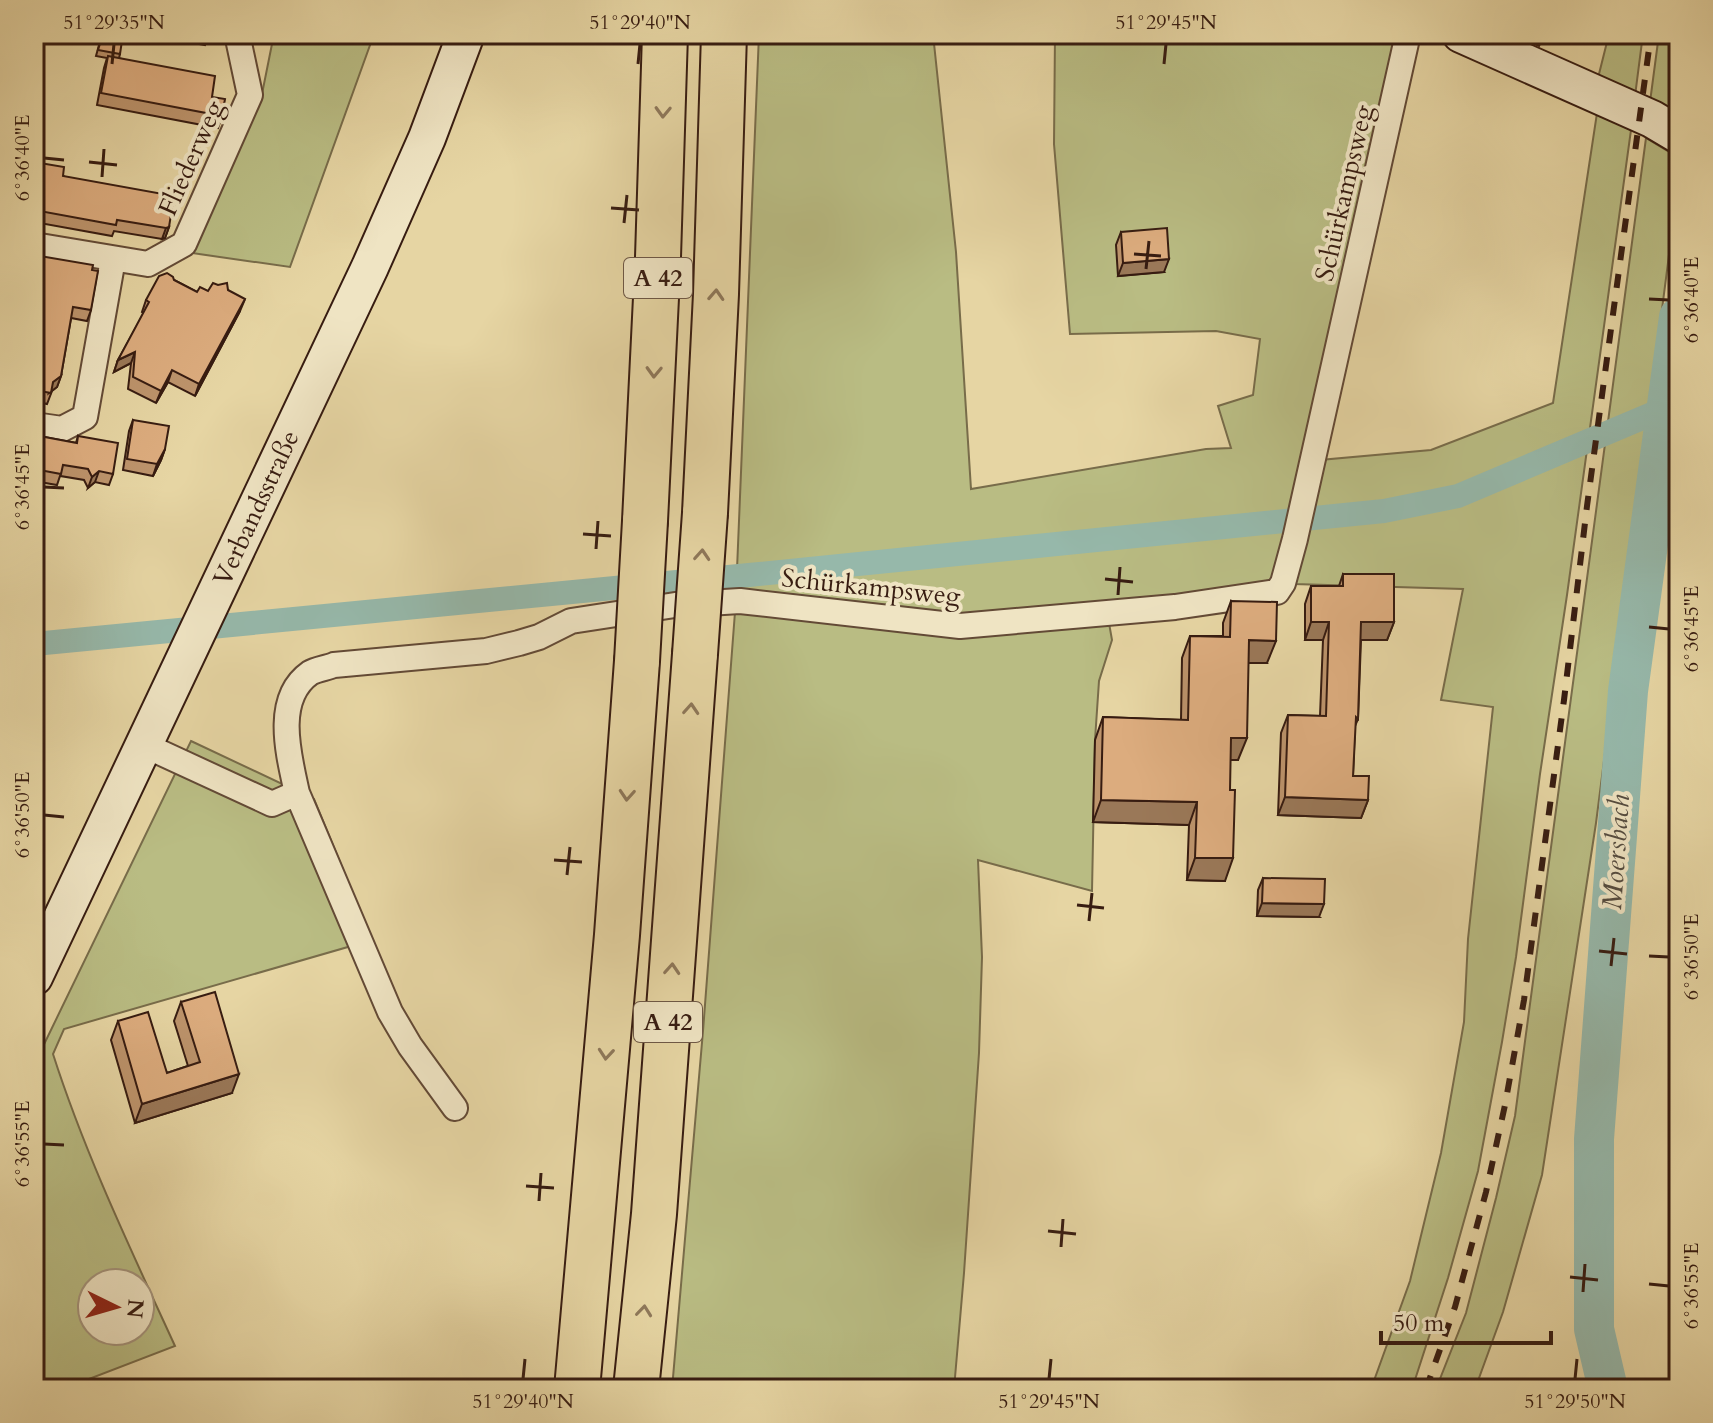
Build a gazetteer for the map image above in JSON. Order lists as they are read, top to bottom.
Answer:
{
  "streets": {
    "highway": ["A 42"],
    "main road": ["Verbandsstraße"],
    "street": ["Fliederweg", "Schürkampsweg"]
  },
  "water": ["Moersbach"],
  "scale_bar": "50 m",
  "north": "right",
  "coordinates": [
    "51°29'35\"N",
    "51°29'40\"N",
    "51°29'45\"N",
    "6°36'40\"E",
    "6°36'45\"E",
    "6°36'50\"E",
    "6°36'55\"E",
    "51°29'50\"N"
  ]
}
